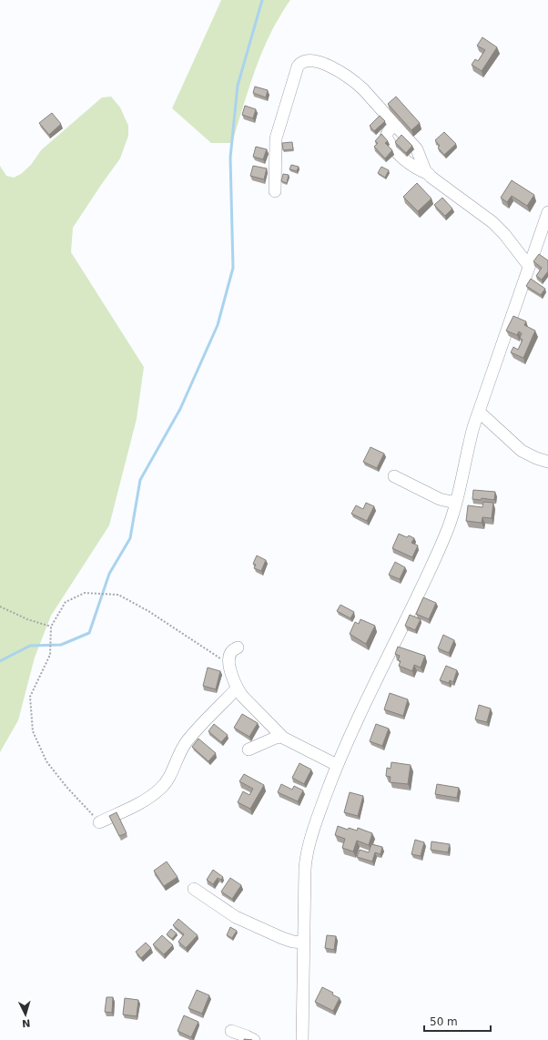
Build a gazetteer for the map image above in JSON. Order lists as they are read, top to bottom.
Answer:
{
  "scale_bar": "50 m",
  "north": "bottom"
}
